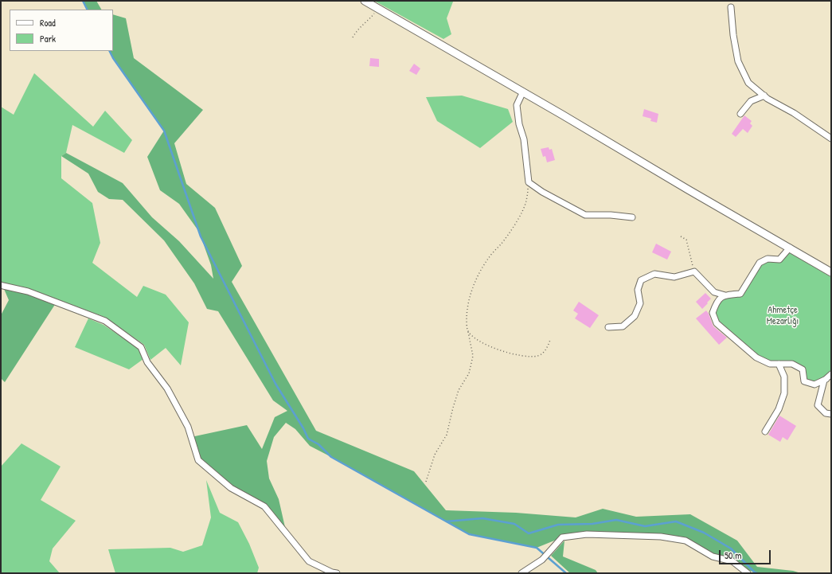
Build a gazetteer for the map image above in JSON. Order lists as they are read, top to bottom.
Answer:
{
  "parks": ["Ahmetçe Mezarlığı"],
  "legend": ["Road", "Park"],
  "scale_bar": "50 m"
}
